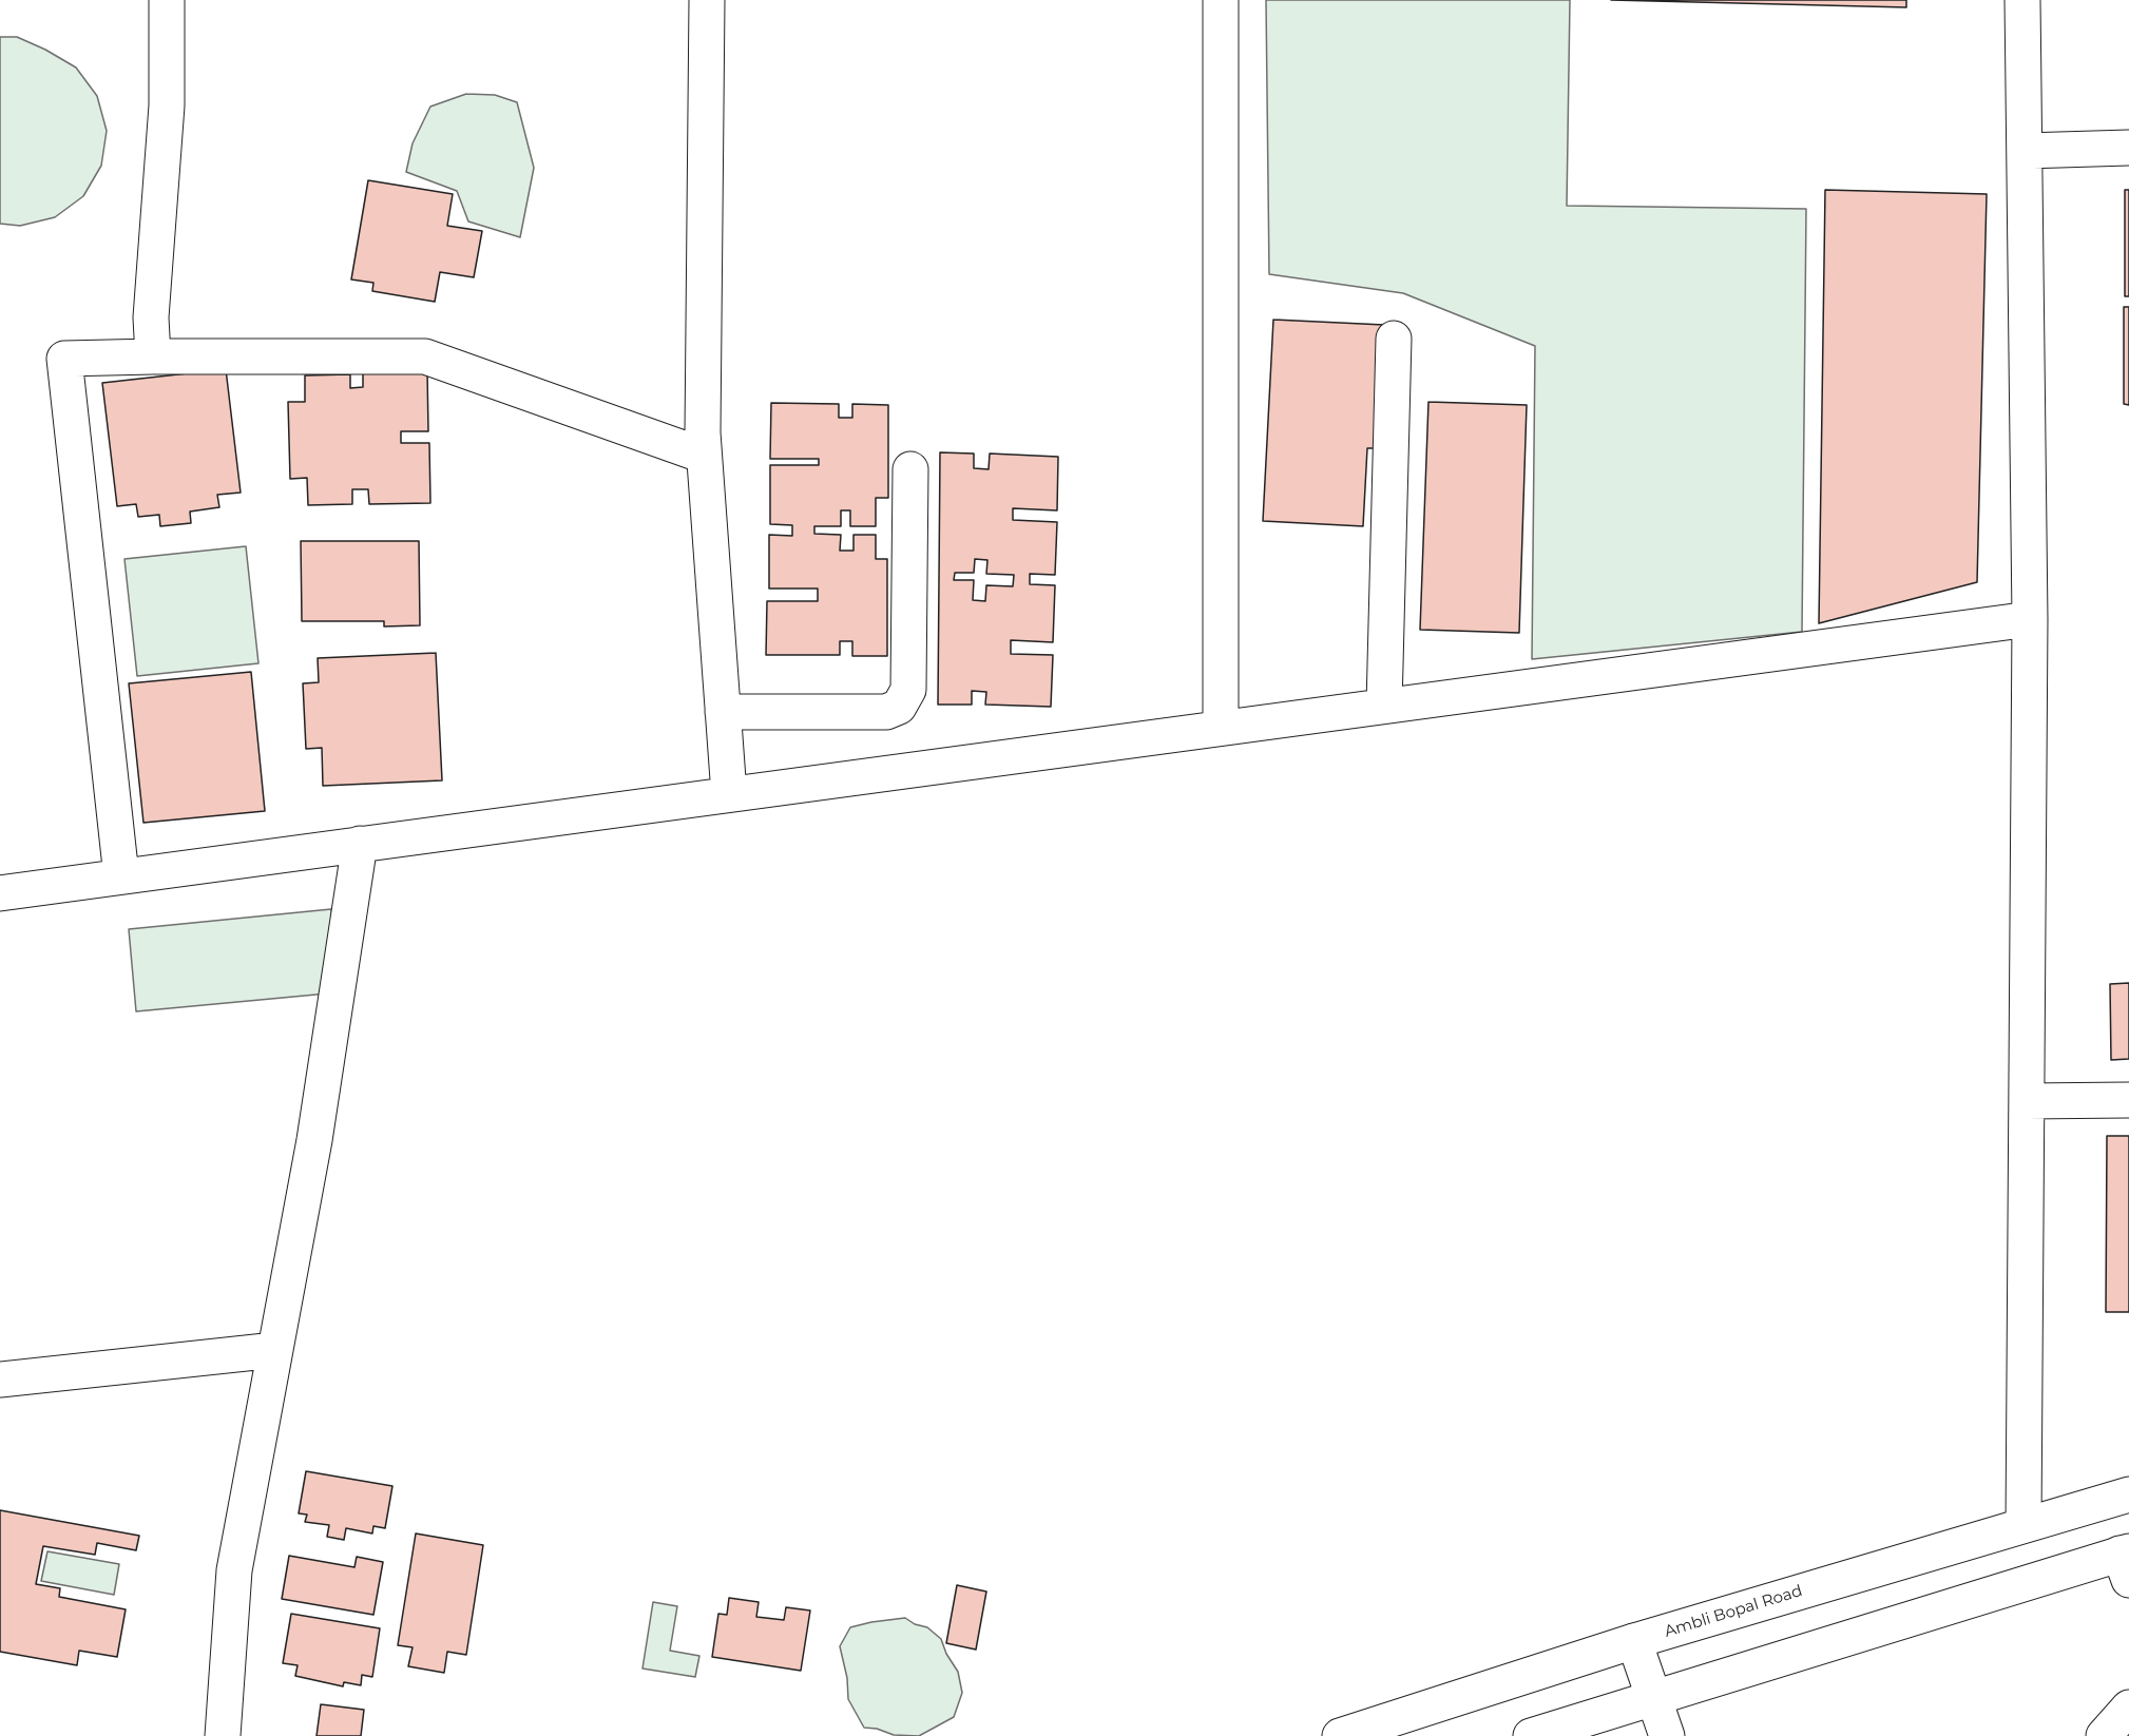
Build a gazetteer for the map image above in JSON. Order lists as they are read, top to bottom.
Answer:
{
  "streets": {
    "street": ["Ambli Bopal Road"]
  }
}
